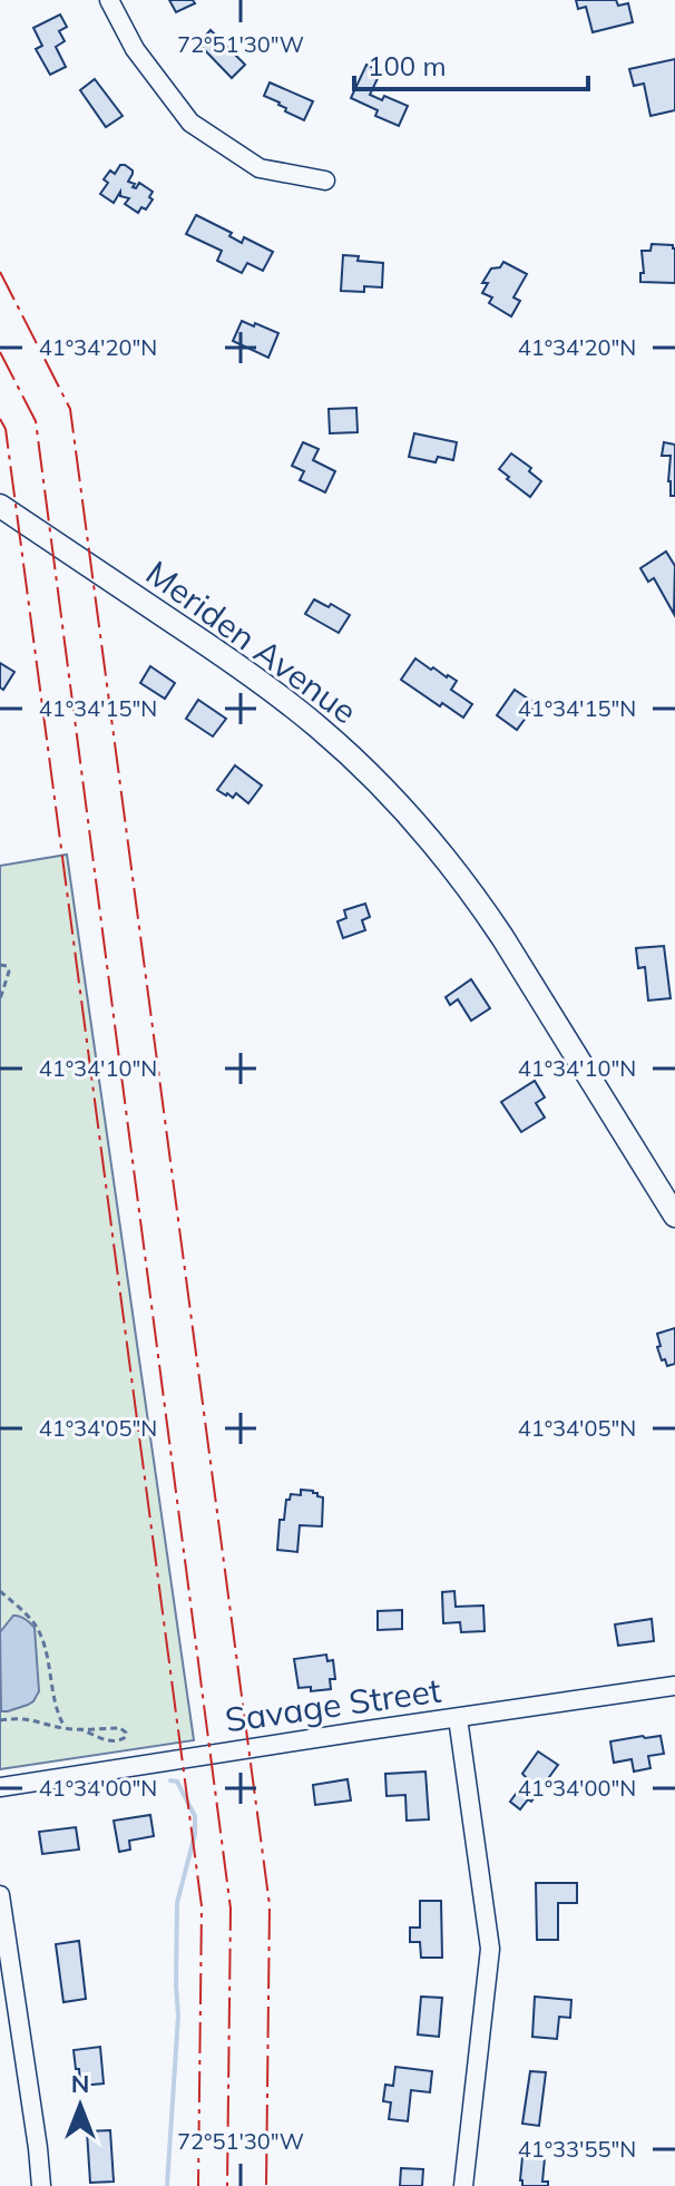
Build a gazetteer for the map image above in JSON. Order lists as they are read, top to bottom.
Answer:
{
  "streets": {
    "main road": ["Meriden Avenue"],
    "street": ["Savage Street"]
  },
  "scale_bar": "100 m",
  "north": "top",
  "coordinates": [
    "72°51'30\"W",
    "41°34'20\"N",
    "41°34'15\"N",
    "41°34'10\"N",
    "41°34'05\"N",
    "41°34'00\"N",
    "41°33'55\"N"
  ]
}
